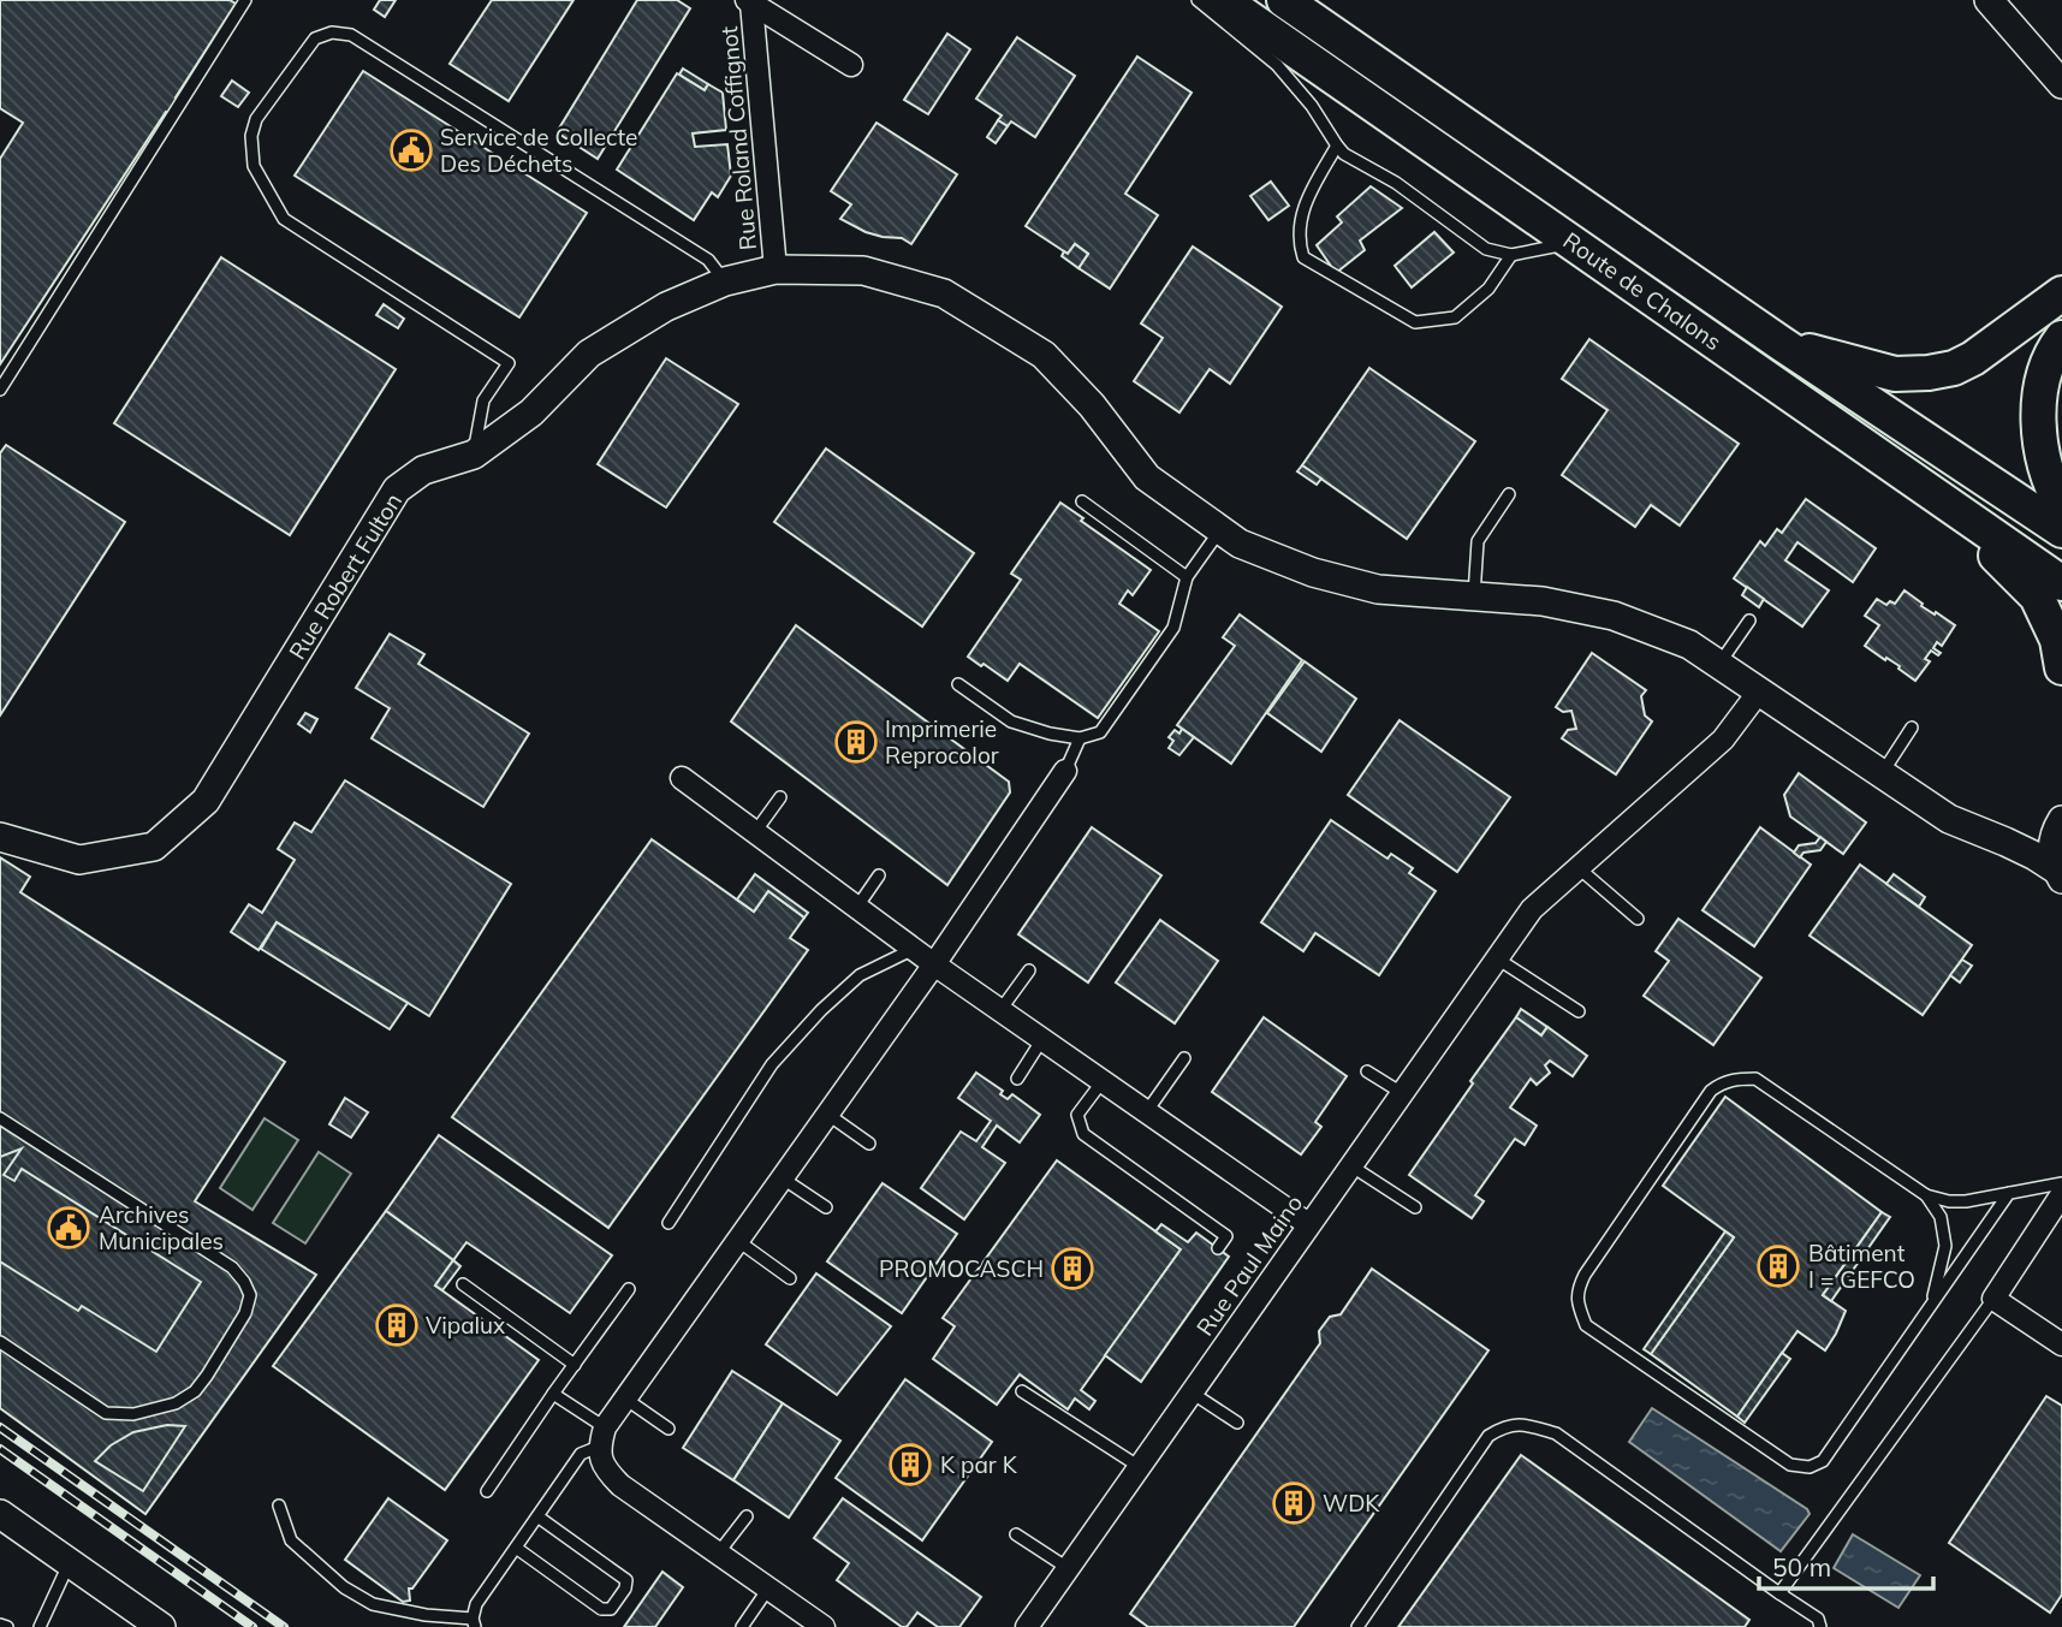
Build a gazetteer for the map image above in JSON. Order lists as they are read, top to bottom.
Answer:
{
  "streets": {
    "main road": ["Route de Chalons"],
    "street": ["Rue Roland Coffignot", "Rue Robert Fulton", "Rue Paul Maino"]
  },
  "crossings": [
    ["Rue Roland Coffignot", "Rue Robert Fulton"],
    ["Rue Robert Fulton", "Rue Paul Maino"]
  ],
  "places": {
    "public building": ["Service de Collecte Des Déchets", "Archives Municipales"],
    "building": [
      "Imprimerie Reprocolor",
      "Bâtiment I = GEFCO",
      "PROMOCASCH",
      "Vipalux",
      "K par K",
      "WDK"
    ]
  },
  "scale_bar": "50 m"
}
